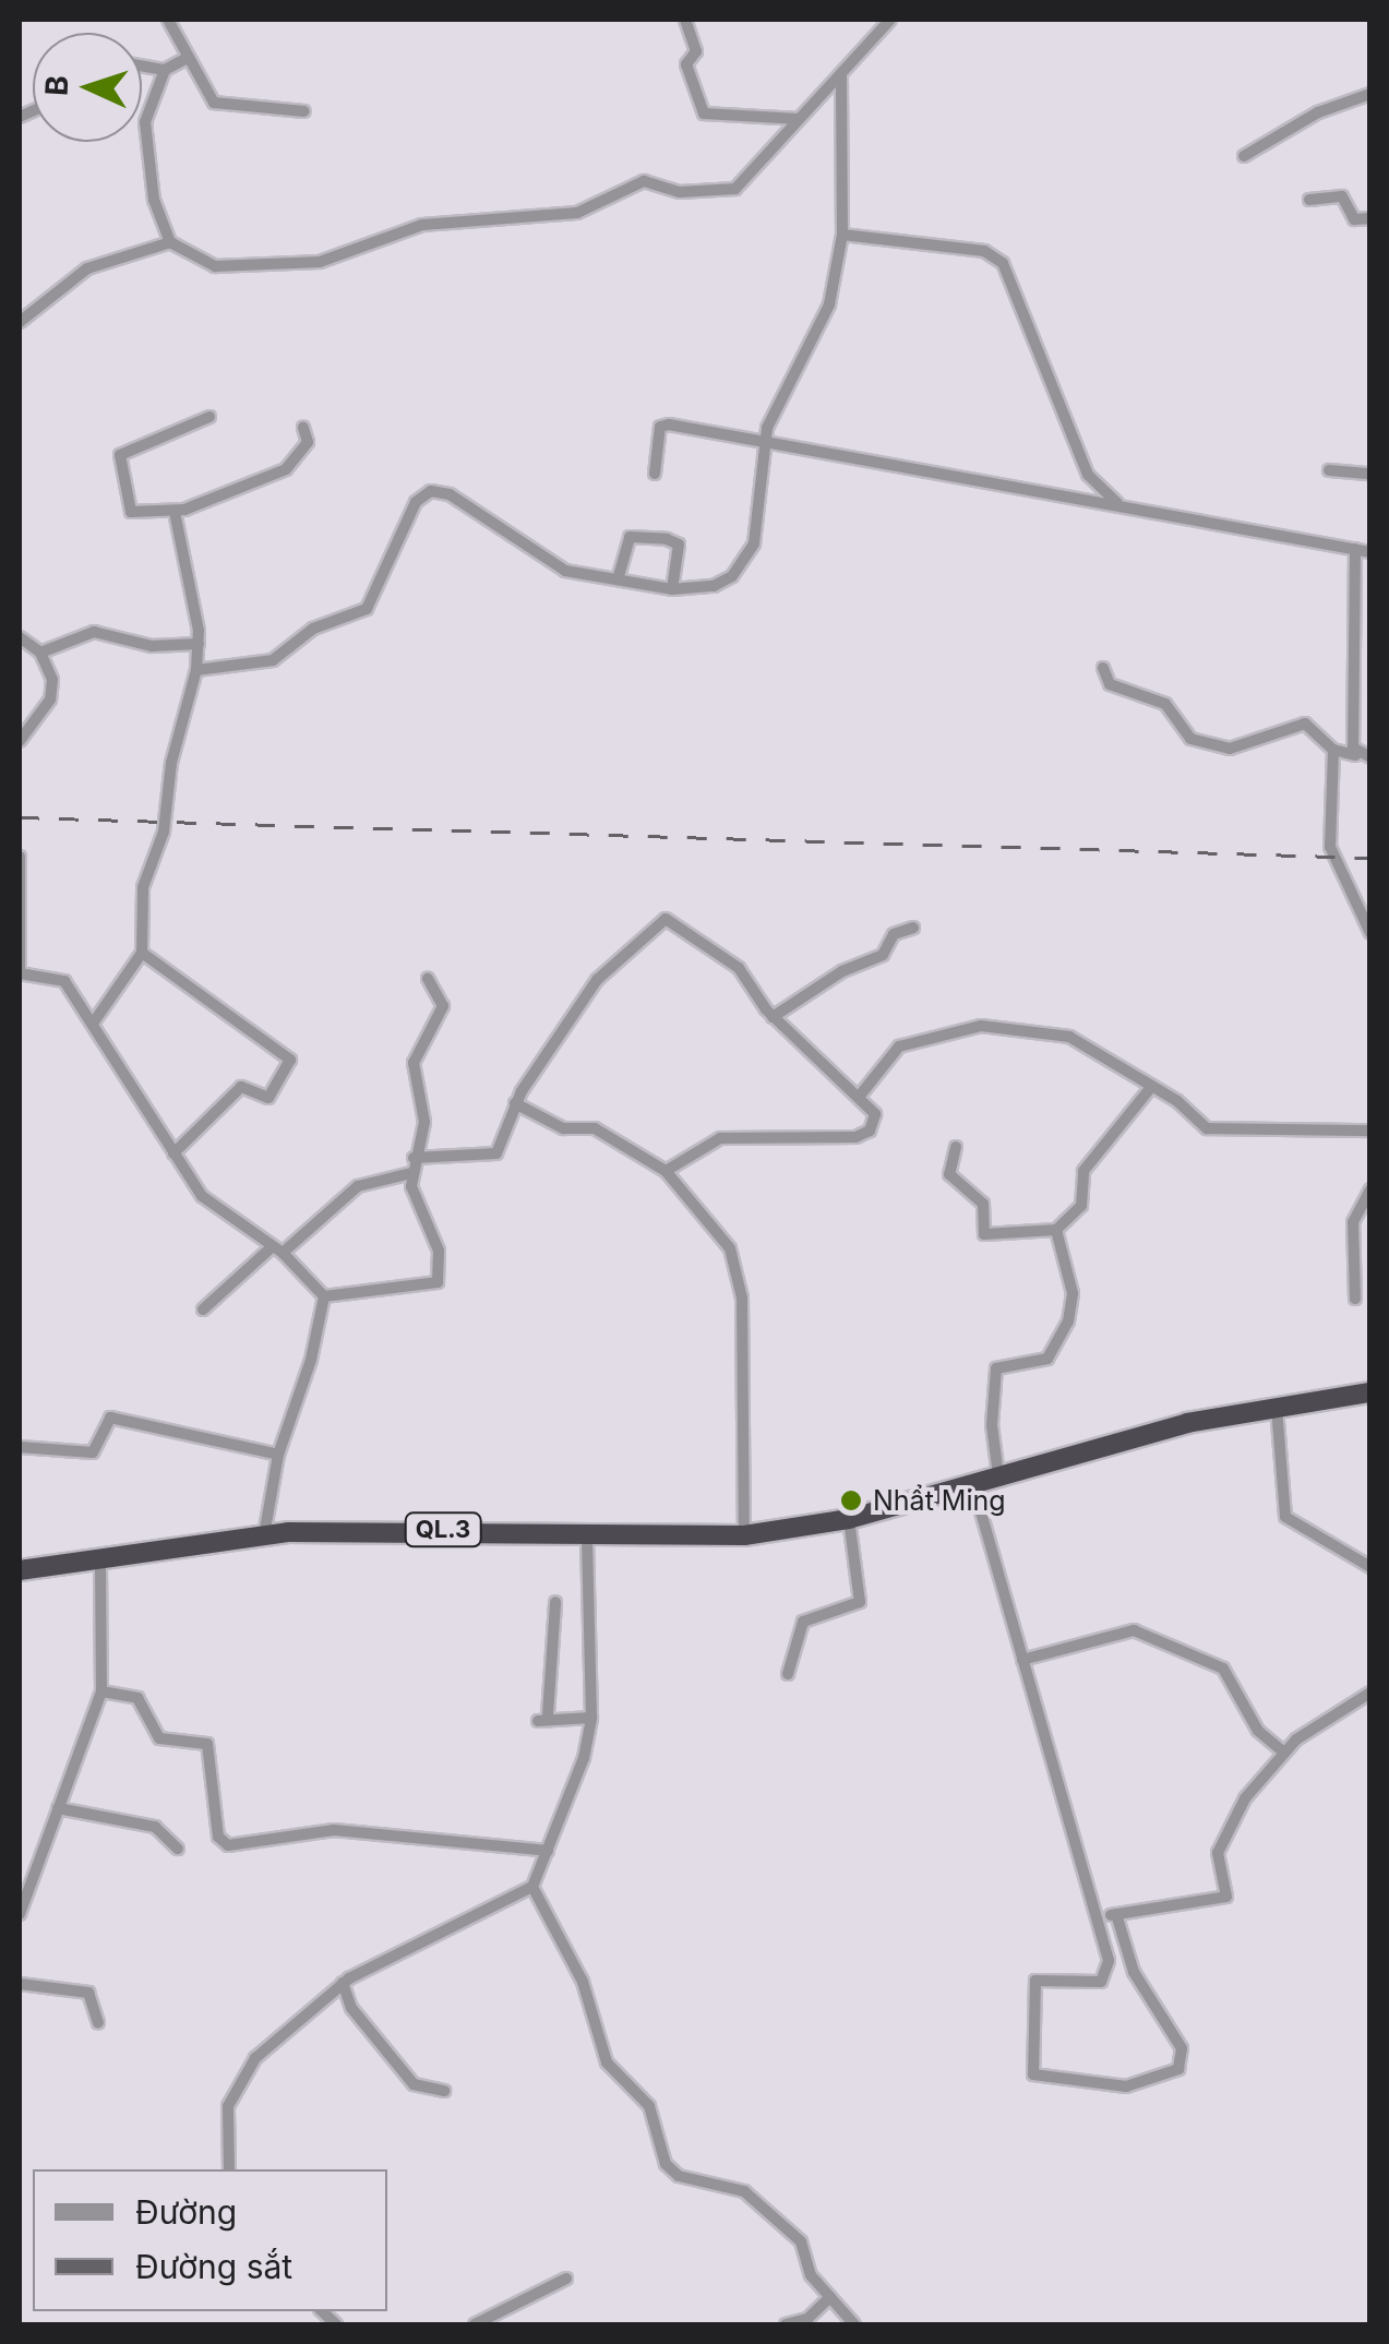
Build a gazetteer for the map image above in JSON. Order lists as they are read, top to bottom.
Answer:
{
  "streets": {
    "highway": ["QL.3"]
  },
  "places": ["Nhẩt Ming"],
  "legend": ["Đường", "Đường sắt"],
  "north": "left"
}
